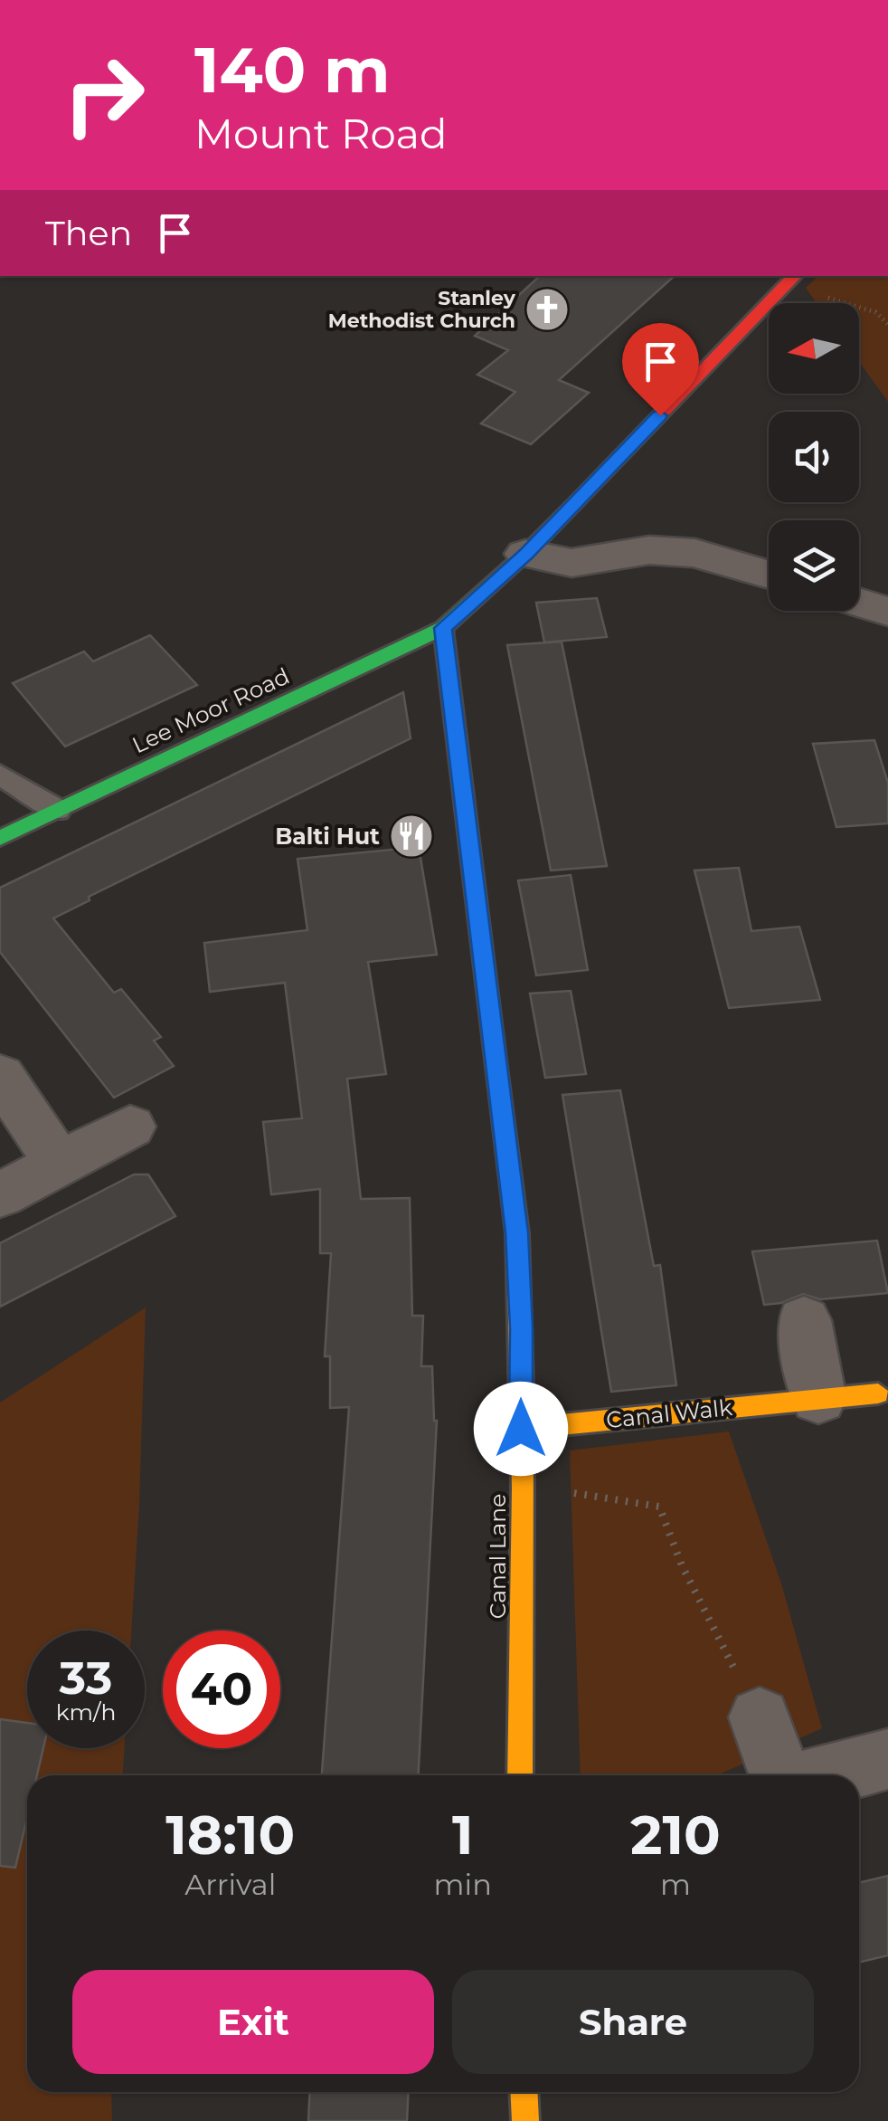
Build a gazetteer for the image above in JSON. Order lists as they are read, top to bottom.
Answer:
{
  "streets": {
    "street": ["Lee Moor Road", "Canal Walk", "Canal Lane"]
  },
  "crossings": [
    ["Lee Moor Road", "Canal Lane"],
    ["Canal Walk", "Canal Lane"]
  ],
  "places": {
    "church": ["Stanley Methodist Church"],
    "restaurant": ["Balti Hut"]
  },
  "north": "left",
  "page": {
    "turn": ["140 m", "Mount Road"],
    "then": "Then",
    "speed": "33 km/h",
    "limit": "40",
    "eta": [
      "18:10",
      "Arrival",
      "1",
      "min",
      "210",
      "m"
    ],
    "buttons": ["Exit", "Share"]
  }
}
